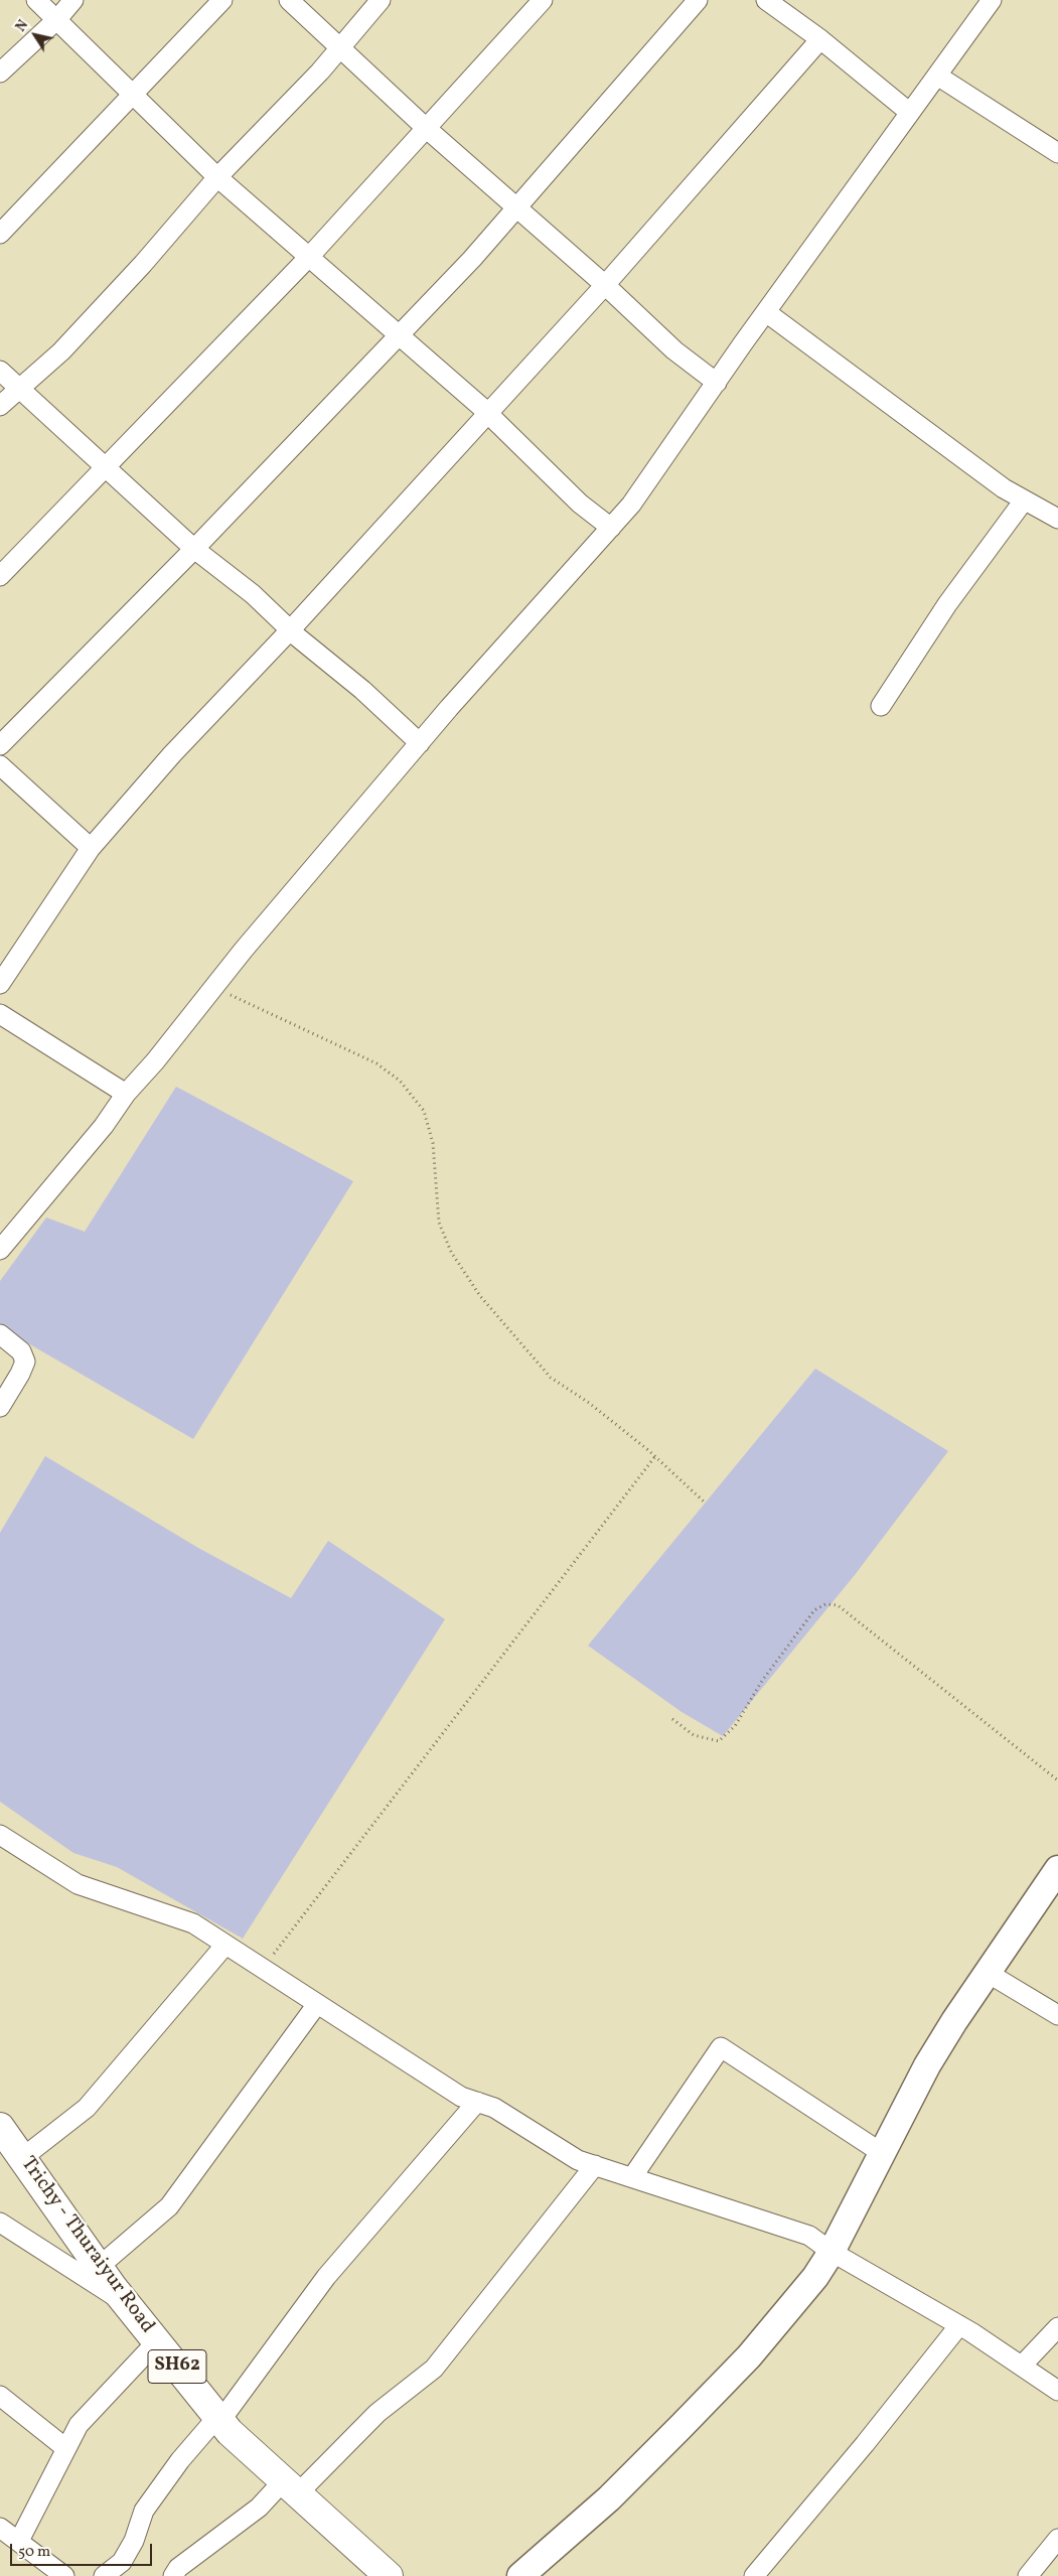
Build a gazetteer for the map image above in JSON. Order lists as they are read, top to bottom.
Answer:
{
  "streets": {
    "main road": ["Trichy - Thuraiyur Road", "SH62"]
  },
  "scale_bar": "50 m",
  "north": "top left"
}
